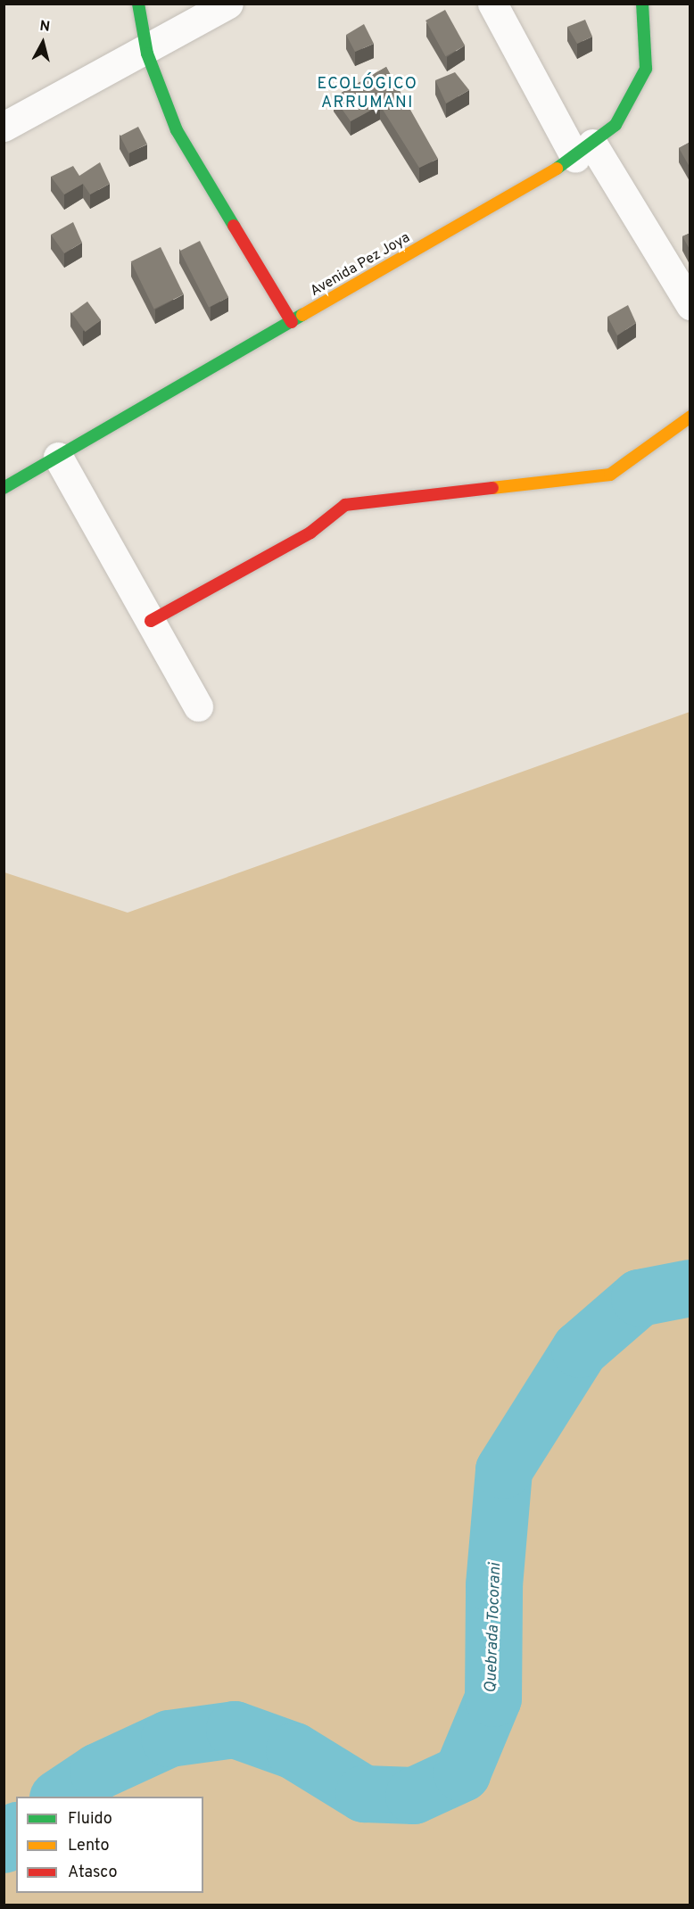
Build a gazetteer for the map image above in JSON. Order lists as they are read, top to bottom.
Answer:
{
  "streets": {
    "street": ["Avenida Pez Joya"]
  },
  "districts": ["ECOLÓGICO ARRUMANI"],
  "water": ["Quebrada Tocorani"],
  "legend": ["Fluido", "Lento", "Atasco"],
  "north": "top"
}
